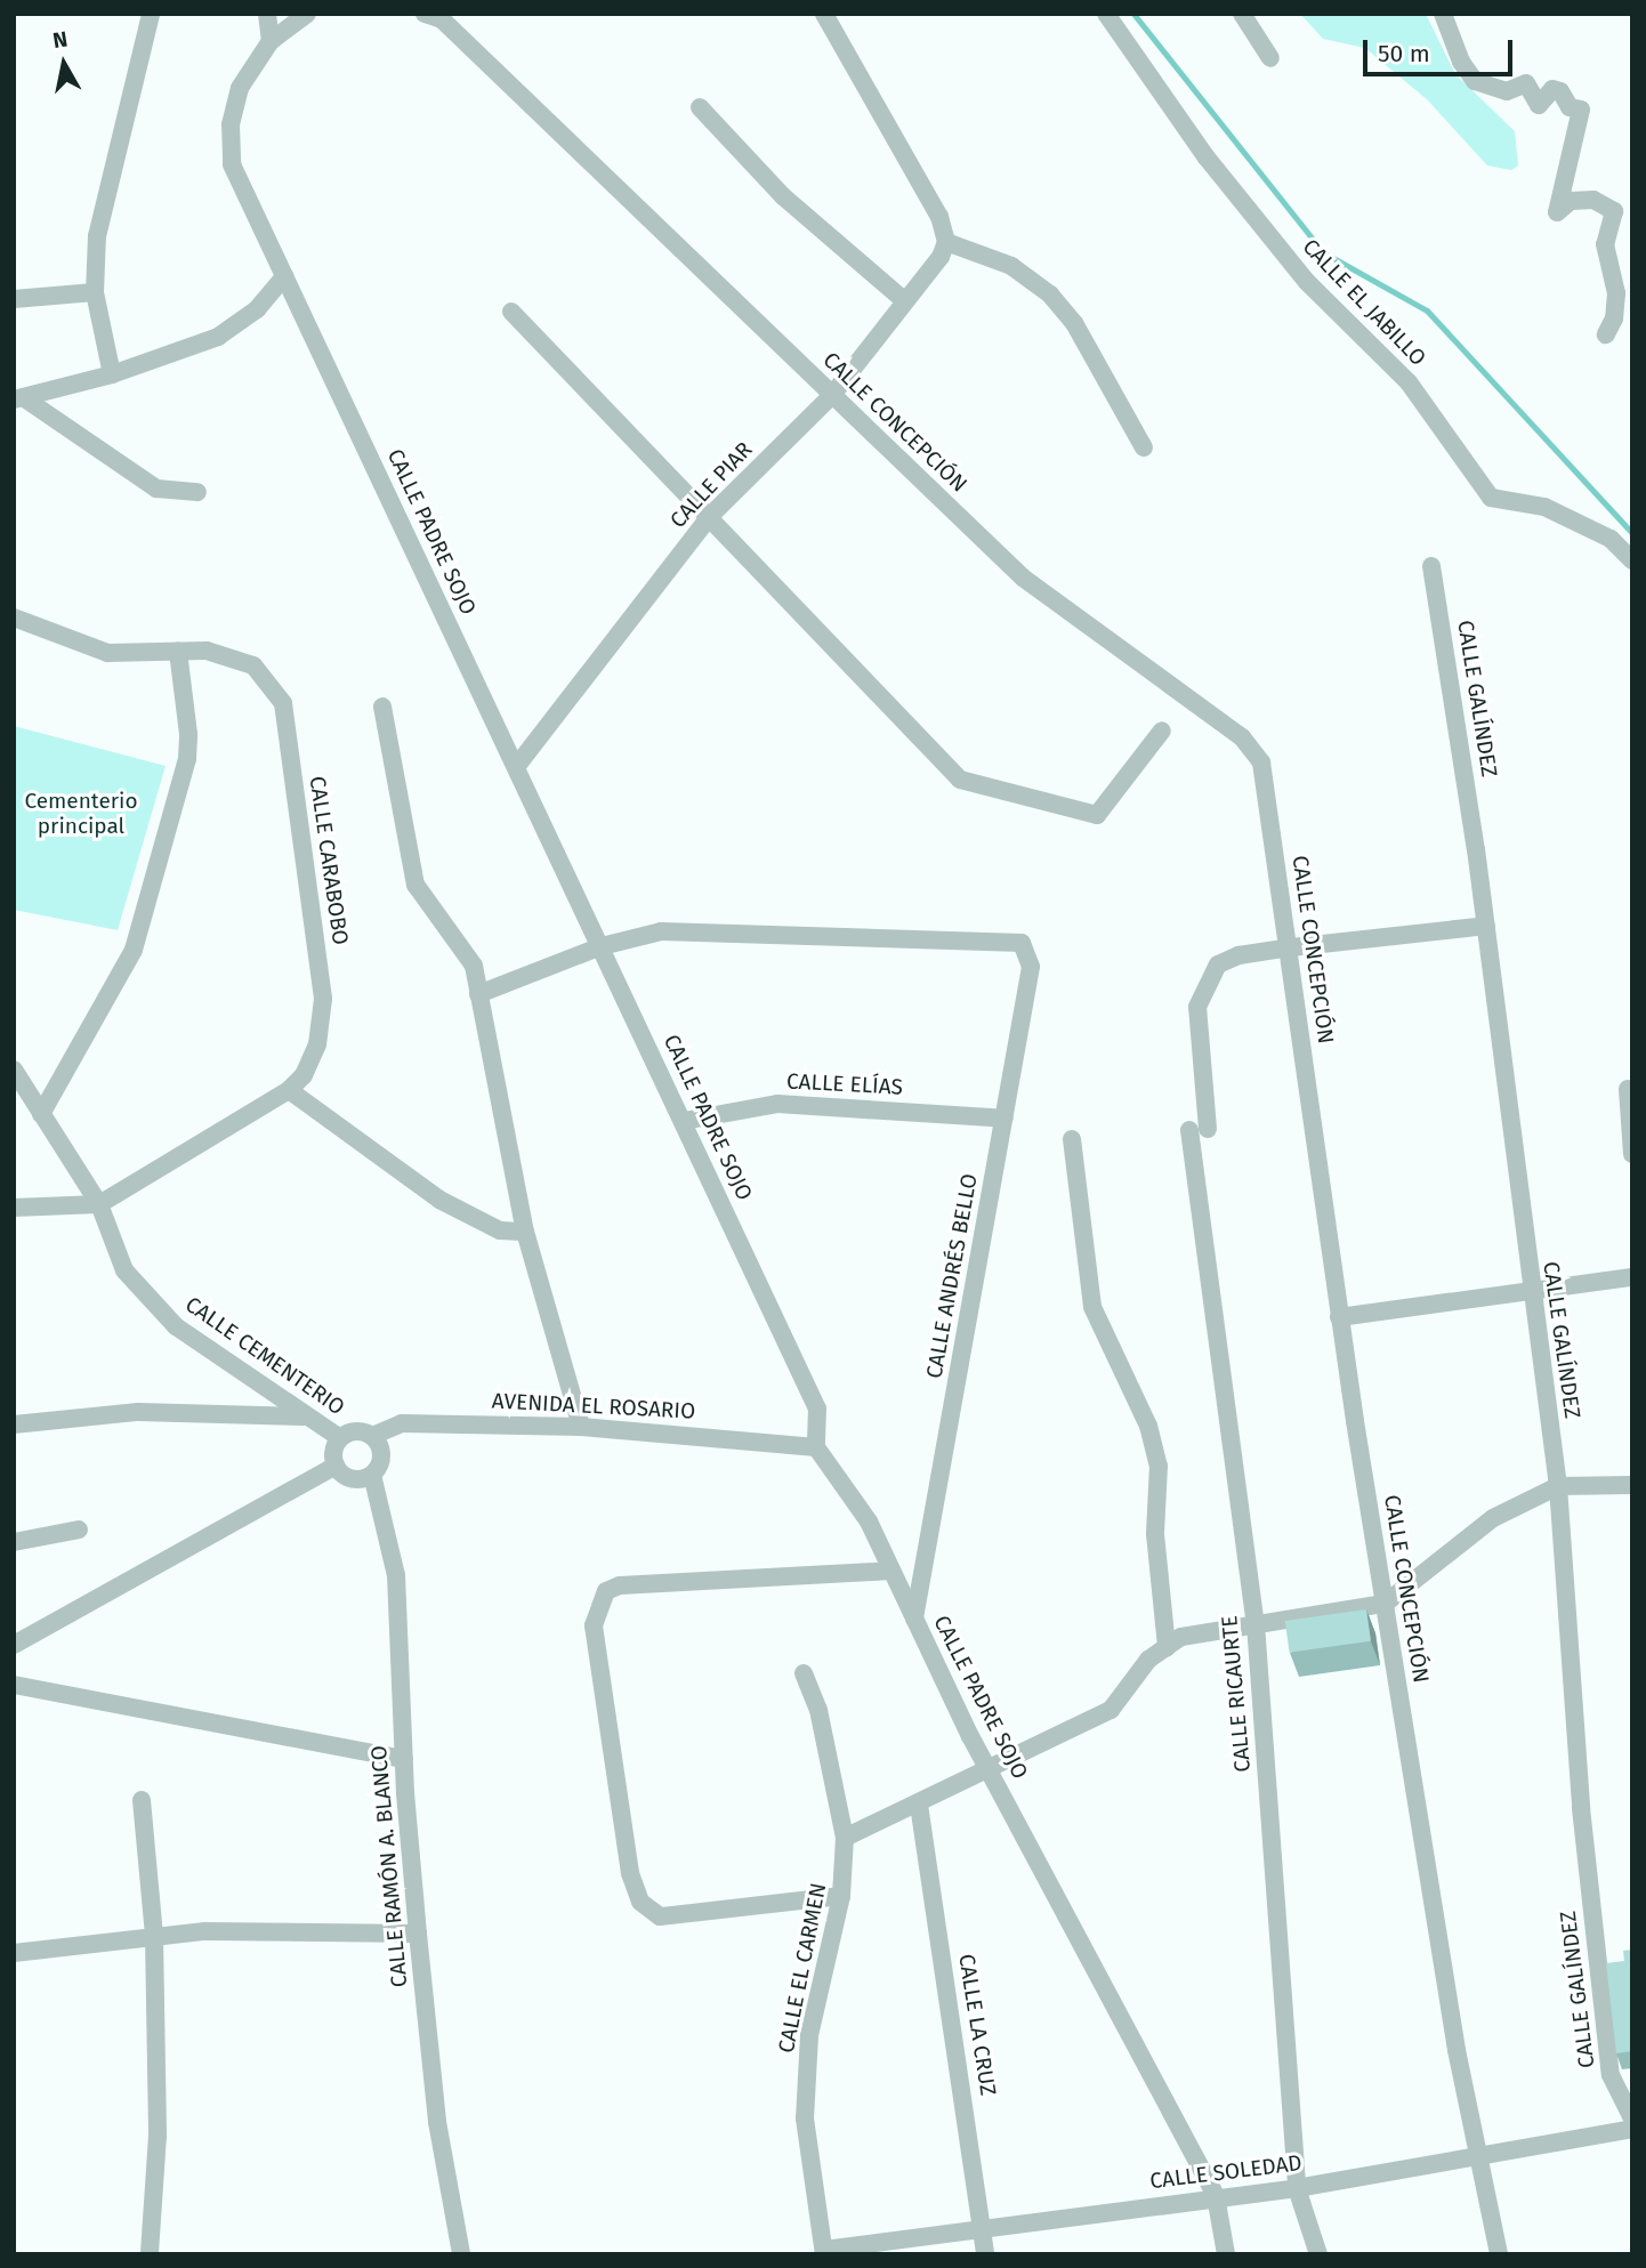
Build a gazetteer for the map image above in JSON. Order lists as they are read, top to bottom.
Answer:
{
  "streets": {
    "street": [
      "CALLE EL JABILLO",
      "CALLE CONCEPCIÓN",
      "CALLE PIAR",
      "CALLE PADRE SOJO",
      "CALLE GALÍNDEZ",
      "CALLE CARABOBO",
      "CALLE ELÍAS",
      "CALLE ANDRÉS BELLO",
      "CALLE CEMENTERIO",
      "AVENIDA EL ROSARIO",
      "CALLE RICAURTE",
      "CALLE RAMÓN A. BLANCO",
      "CALLE EL CARMEN",
      "CALLE LA CRUZ",
      "CALLE SOLEDAD"
    ]
  },
  "crossings": [
    ["CALLE CONCEPCIÓN", "CALLE PIAR"],
    ["CALLE CONCEPCIÓN", "CALLE RICAURTE"],
    ["CALLE CONCEPCIÓN", "CALLE SOLEDAD"],
    ["CALLE PIAR", "CALLE PADRE SOJO"],
    ["CALLE PADRE SOJO", "CALLE ELÍAS"],
    ["CALLE PADRE SOJO", "CALLE ANDRÉS BELLO"],
    ["CALLE PADRE SOJO", "AVENIDA EL ROSARIO"],
    ["CALLE PADRE SOJO", "CALLE SOLEDAD"],
    ["CALLE GALÍNDEZ", "CALLE RICAURTE"],
    ["CALLE CARABOBO", "CALLE CEMENTERIO"],
    ["CALLE ELÍAS", "CALLE ANDRÉS BELLO"],
    ["CALLE CEMENTERIO", "AVENIDA EL ROSARIO"],
    ["CALLE CEMENTERIO", "CALLE RAMÓN A. BLANCO"],
    ["AVENIDA EL ROSARIO", "CALLE RAMÓN A. BLANCO"],
    ["CALLE RICAURTE", "CALLE SOLEDAD"],
    ["CALLE EL CARMEN", "CALLE SOLEDAD"],
    ["CALLE LA CRUZ", "CALLE SOLEDAD"]
  ],
  "parks": ["Cementerio principal"],
  "scale_bar": "50 m",
  "north": "top"
}
